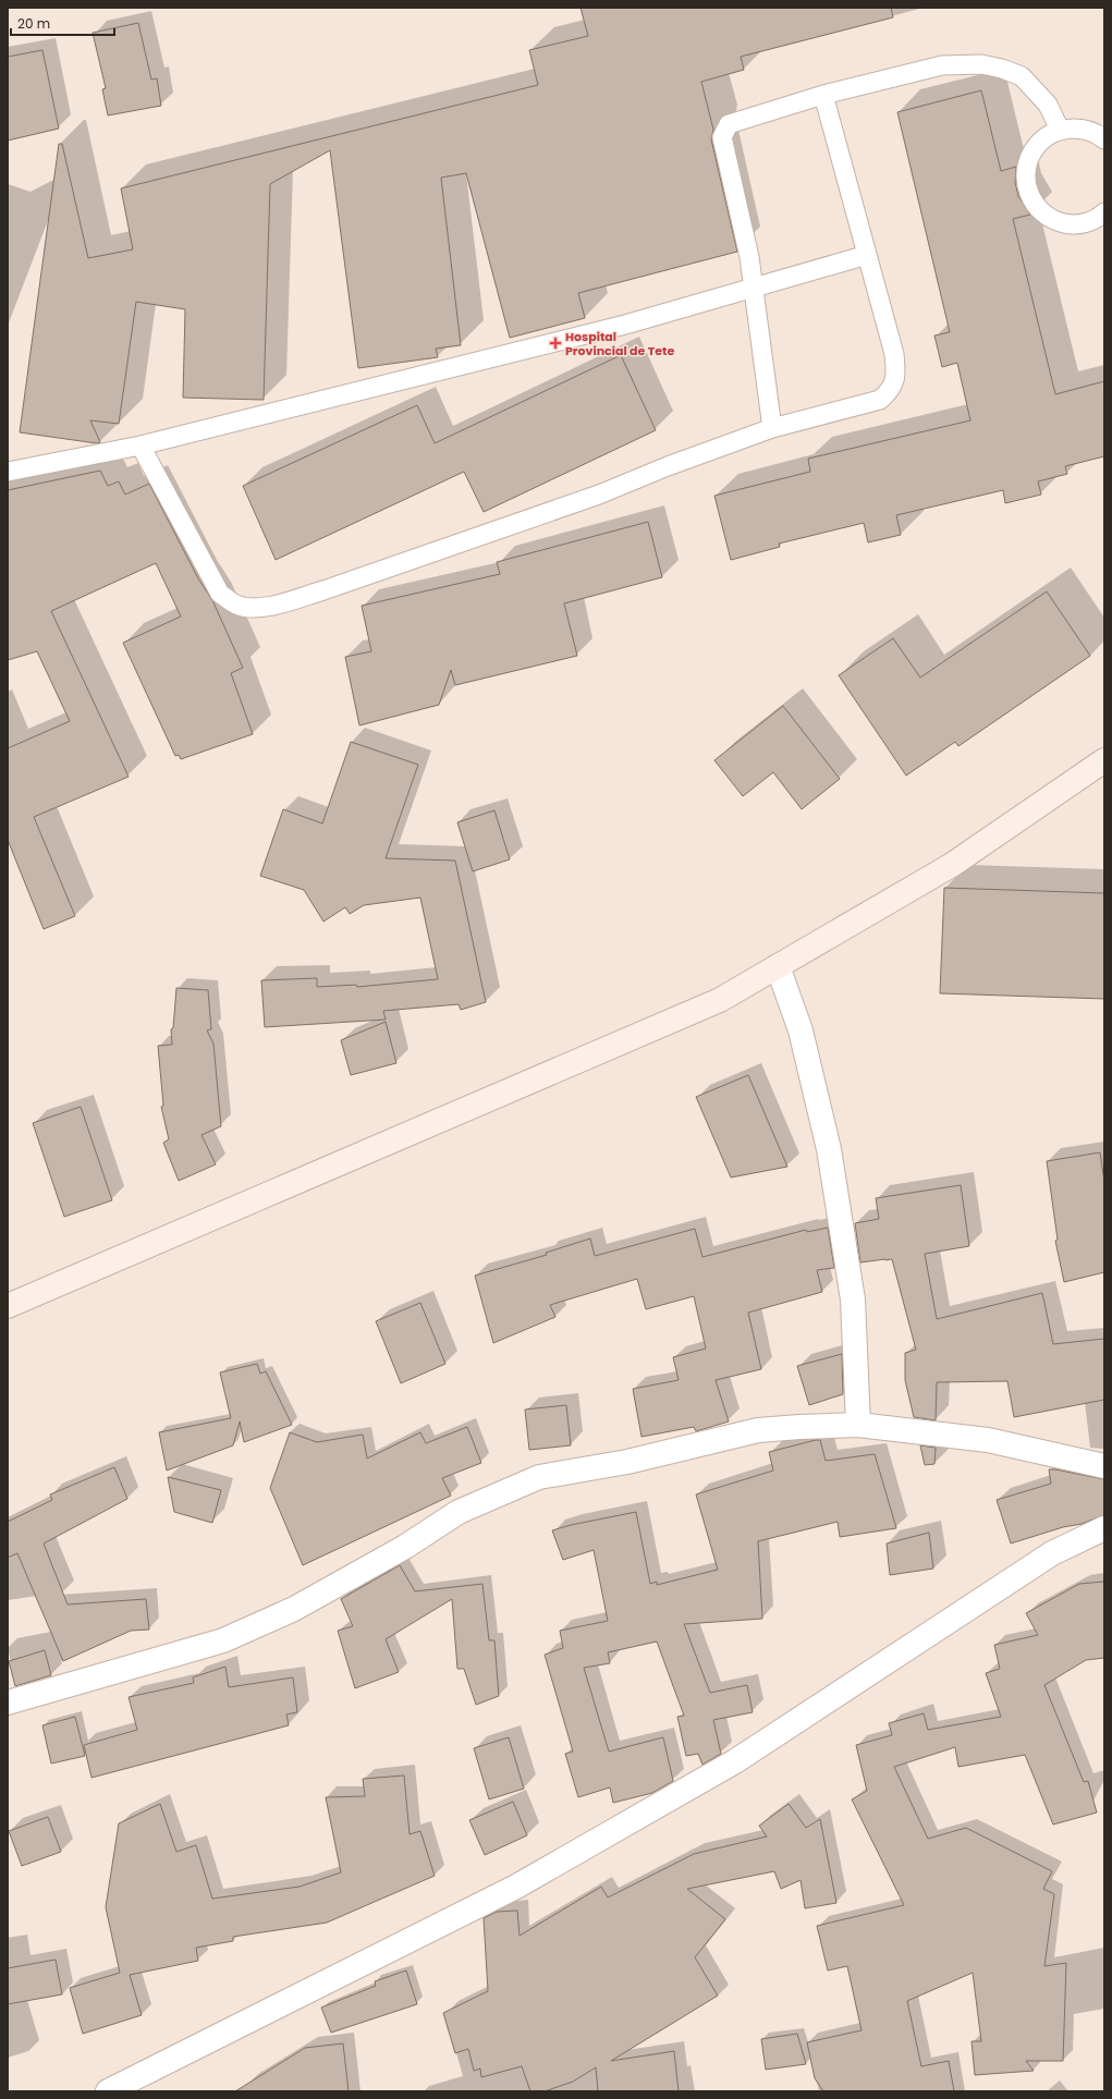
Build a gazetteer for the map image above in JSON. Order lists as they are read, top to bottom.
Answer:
{
  "places": {
    "health": ["Hospital Provincial de Tete"]
  },
  "scale_bar": "20 m"
}
